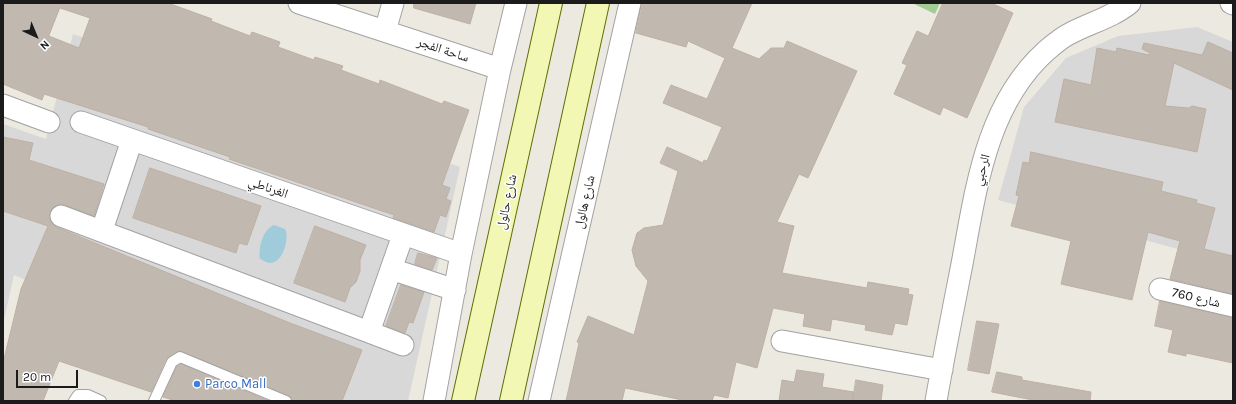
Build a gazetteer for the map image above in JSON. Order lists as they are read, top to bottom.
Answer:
{
  "streets": {
    "main road": ["شارع حالول"],
    "street": [
      "ساحة الفجر",
      "الرحبي",
      "الغرناطي",
      "شارع هالول",
      "شارع 760"
    ]
  },
  "places": ["Parco Mall"],
  "scale_bar": "20 m",
  "north": "bottom right"
}
